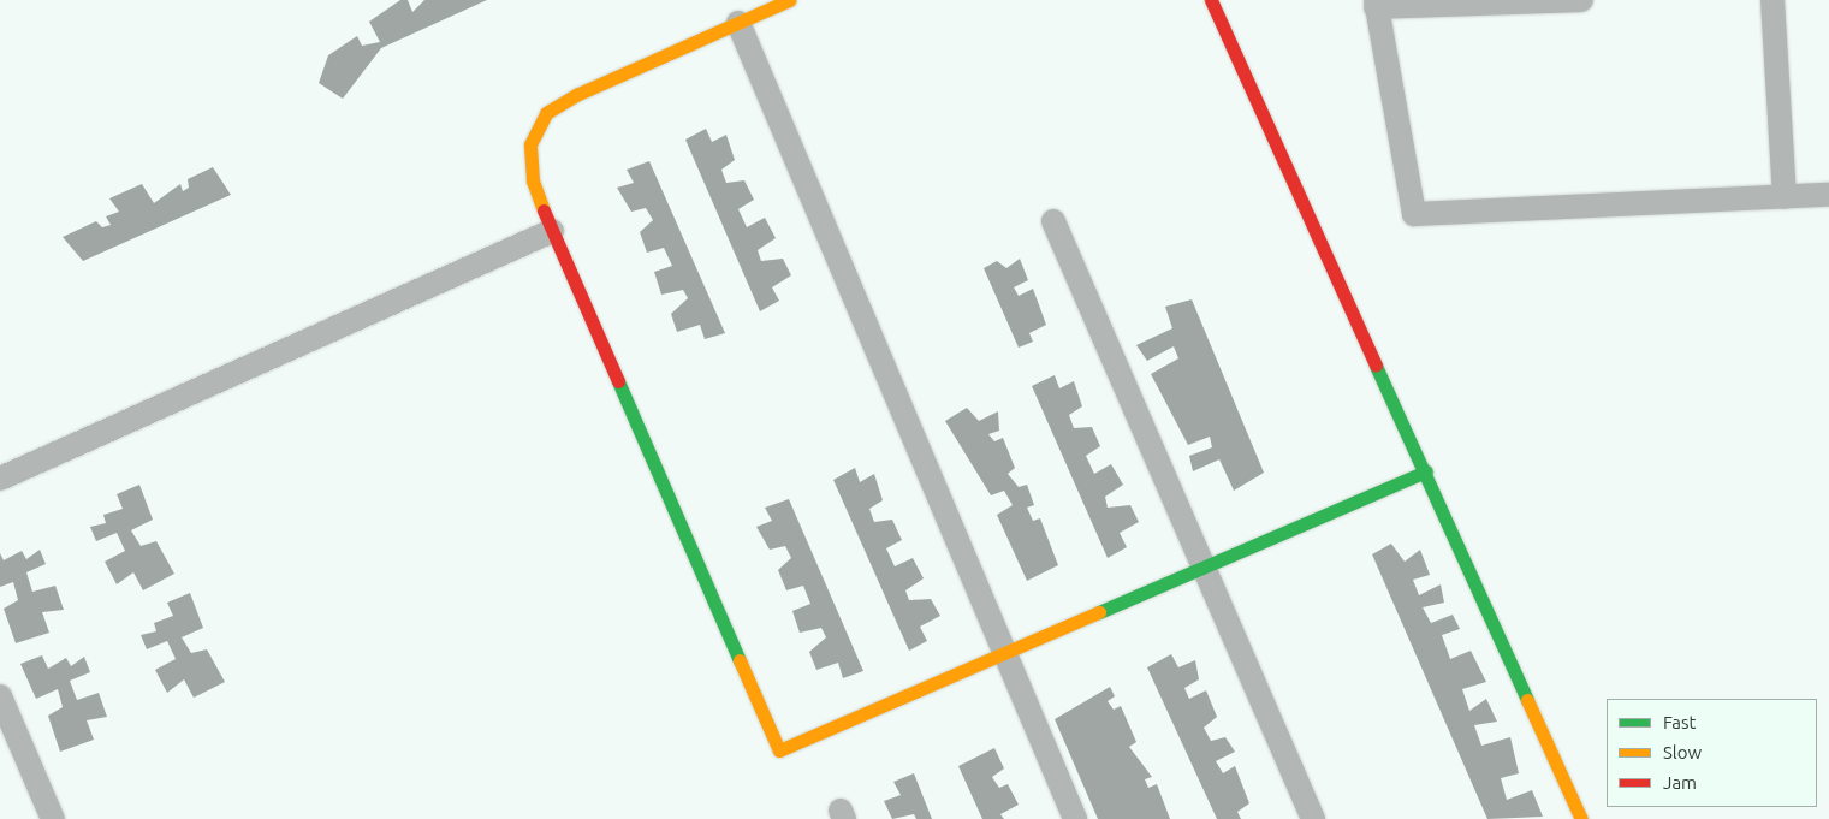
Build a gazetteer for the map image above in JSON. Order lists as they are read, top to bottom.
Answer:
{
  "legend": ["Fast", "Slow", "Jam"]
}
